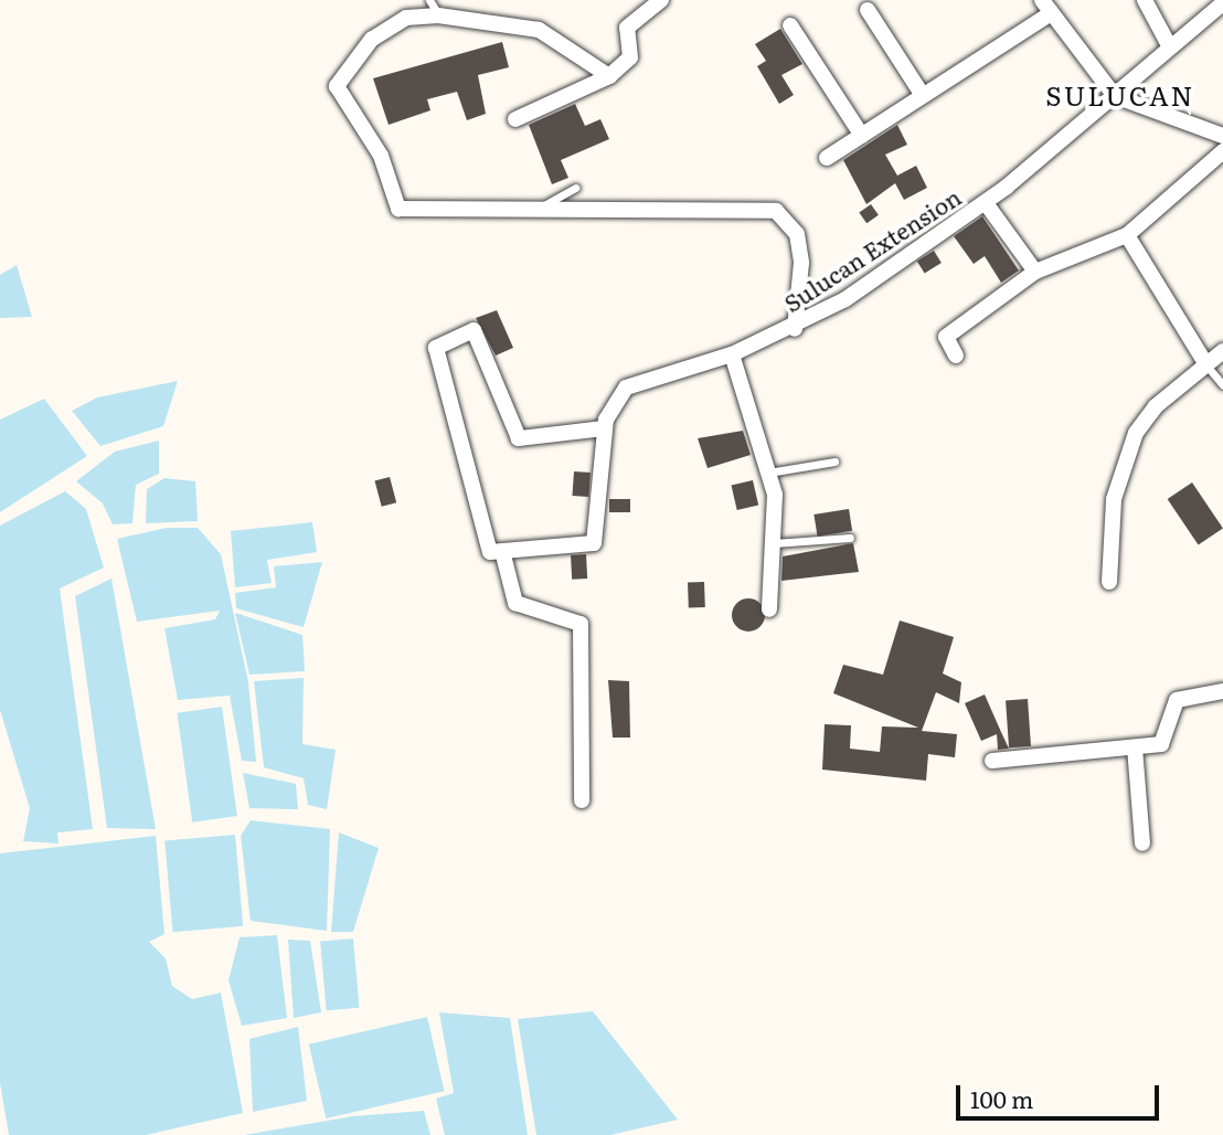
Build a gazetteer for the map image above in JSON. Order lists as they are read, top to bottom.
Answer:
{
  "streets": {
    "street": ["Sulucan Extension"]
  },
  "districts": ["SULUCAN"],
  "scale_bar": "100 m"
}
